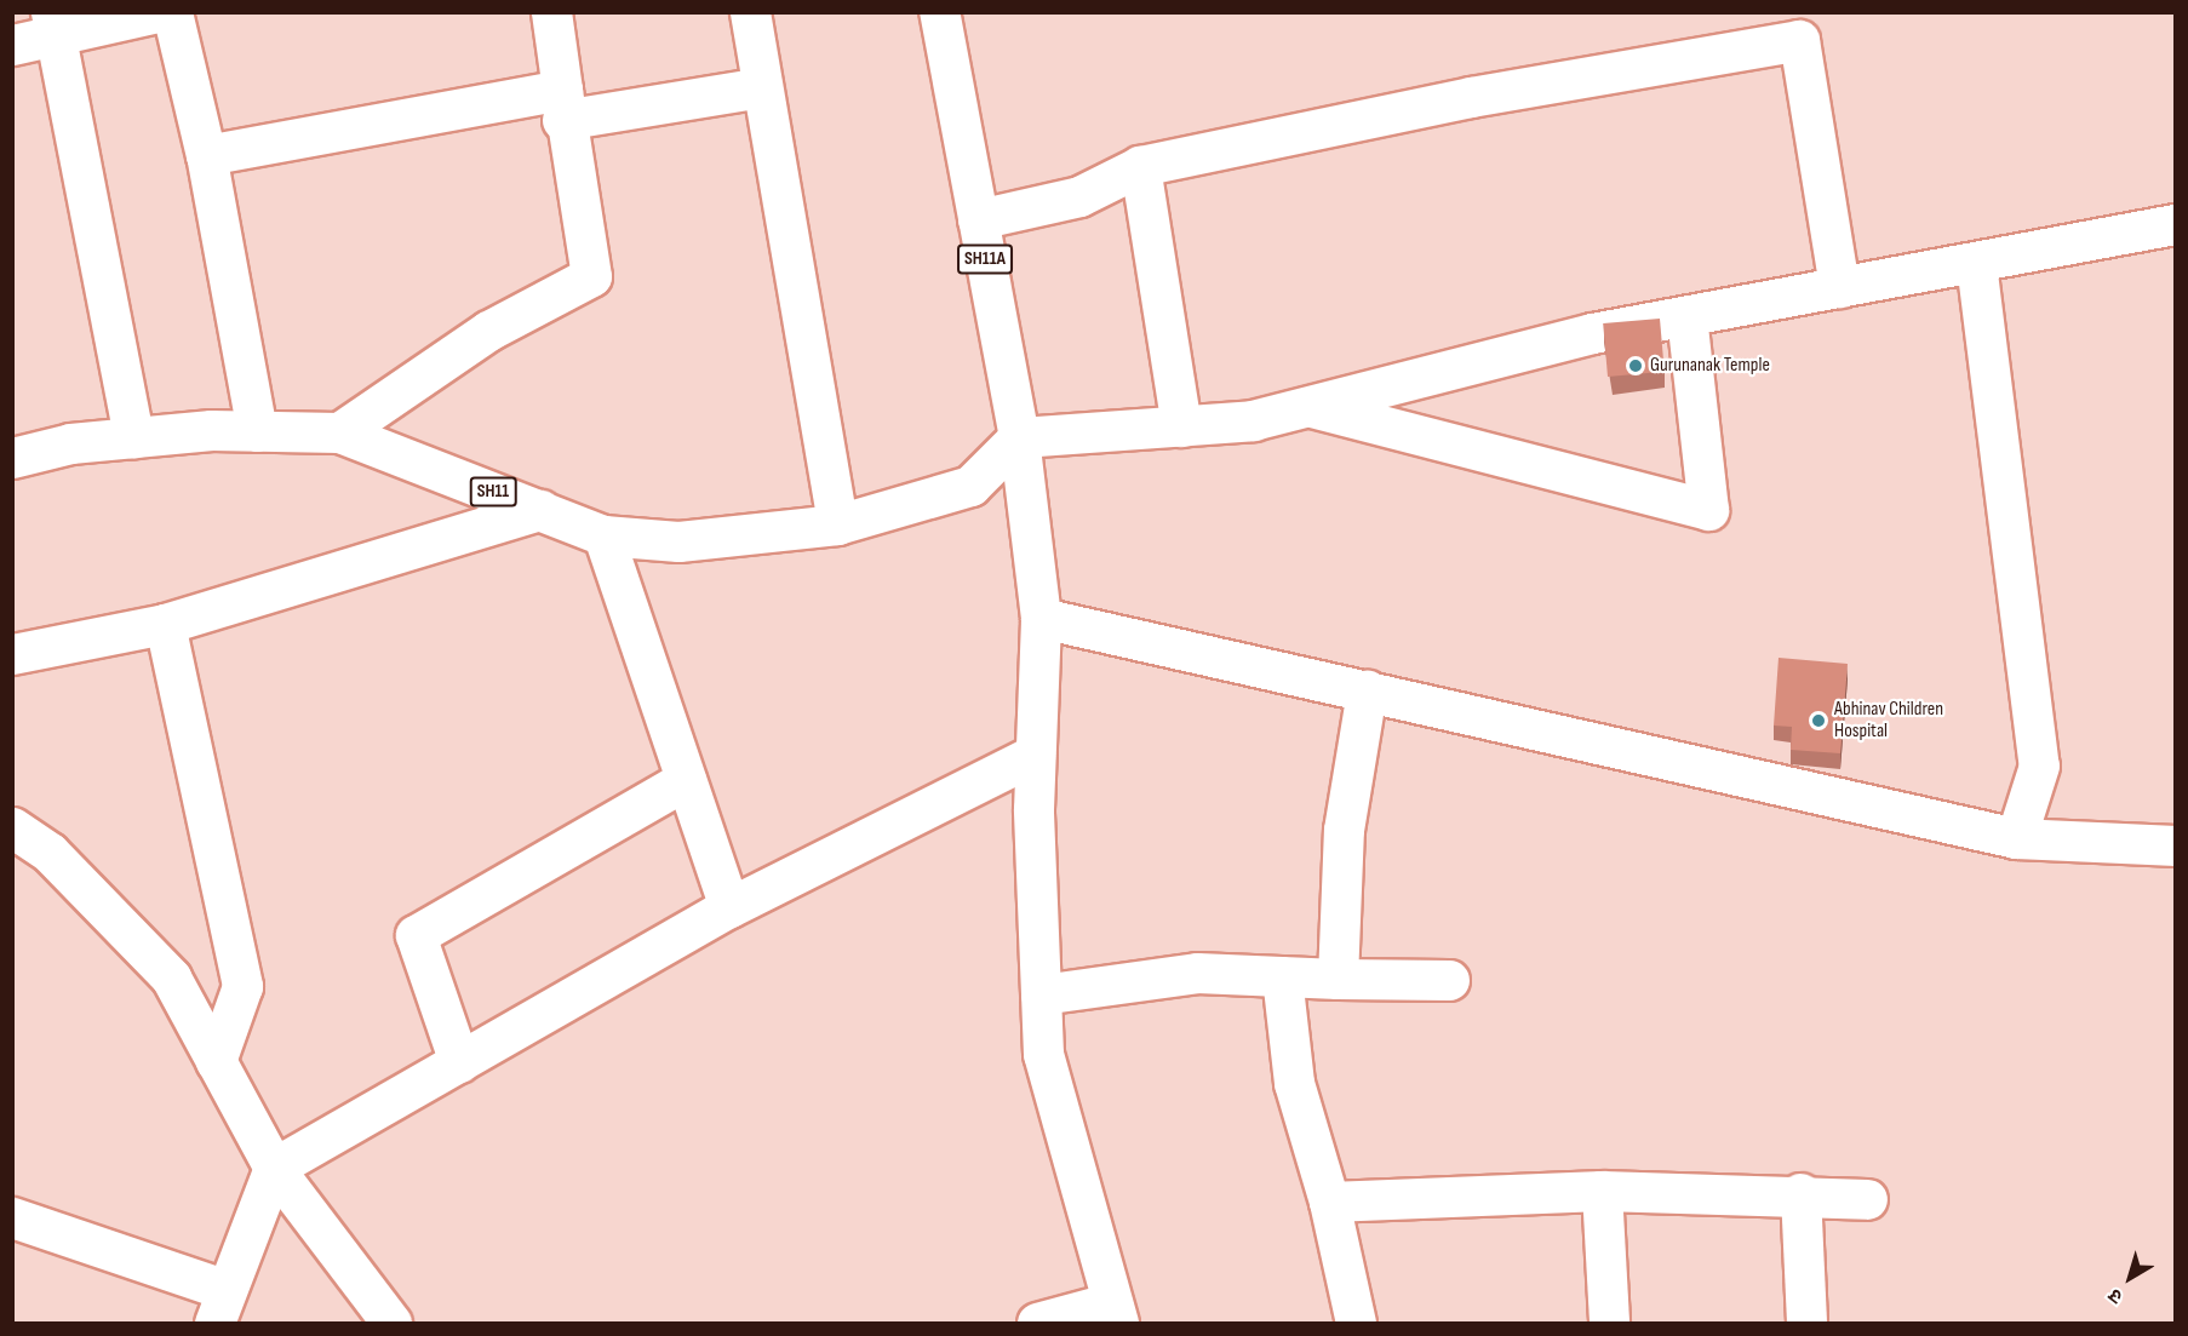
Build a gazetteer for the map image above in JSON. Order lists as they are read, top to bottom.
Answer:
{
  "streets": {
    "street": ["SH11A", "SH11"]
  },
  "crossings": [
    ["SH11A", "SH11"]
  ],
  "places": ["Gurunanak Temple", "Abhinav Children Hospital"],
  "north": "bottom left"
}
